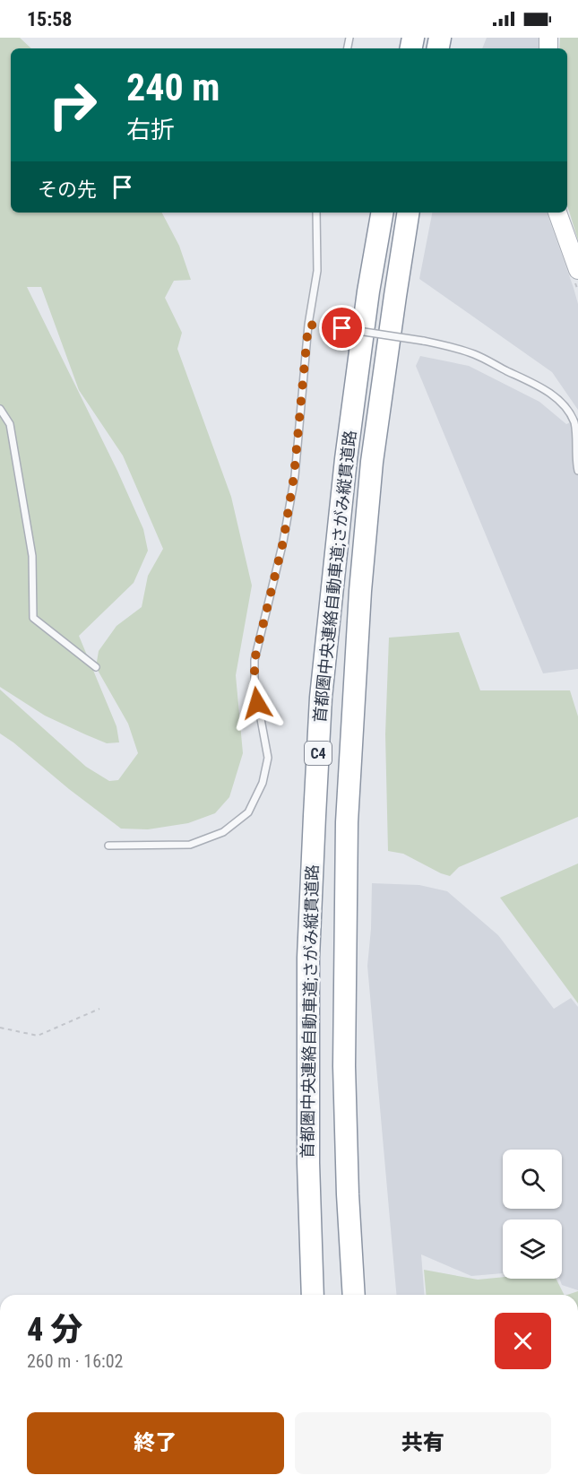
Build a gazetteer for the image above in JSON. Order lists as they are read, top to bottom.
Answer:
{
  "streets": {
    "highway": ["首都圏中央連絡自動車道;さがみ縦貫道路", "C4"]
  },
  "page": {
    "status": "15:58",
    "turn": ["240 m", "右折"],
    "then": "その先",
    "heading": ["4 分", "260 m · 16:02"],
    "buttons": ["終了", "共有"]
  }
}
